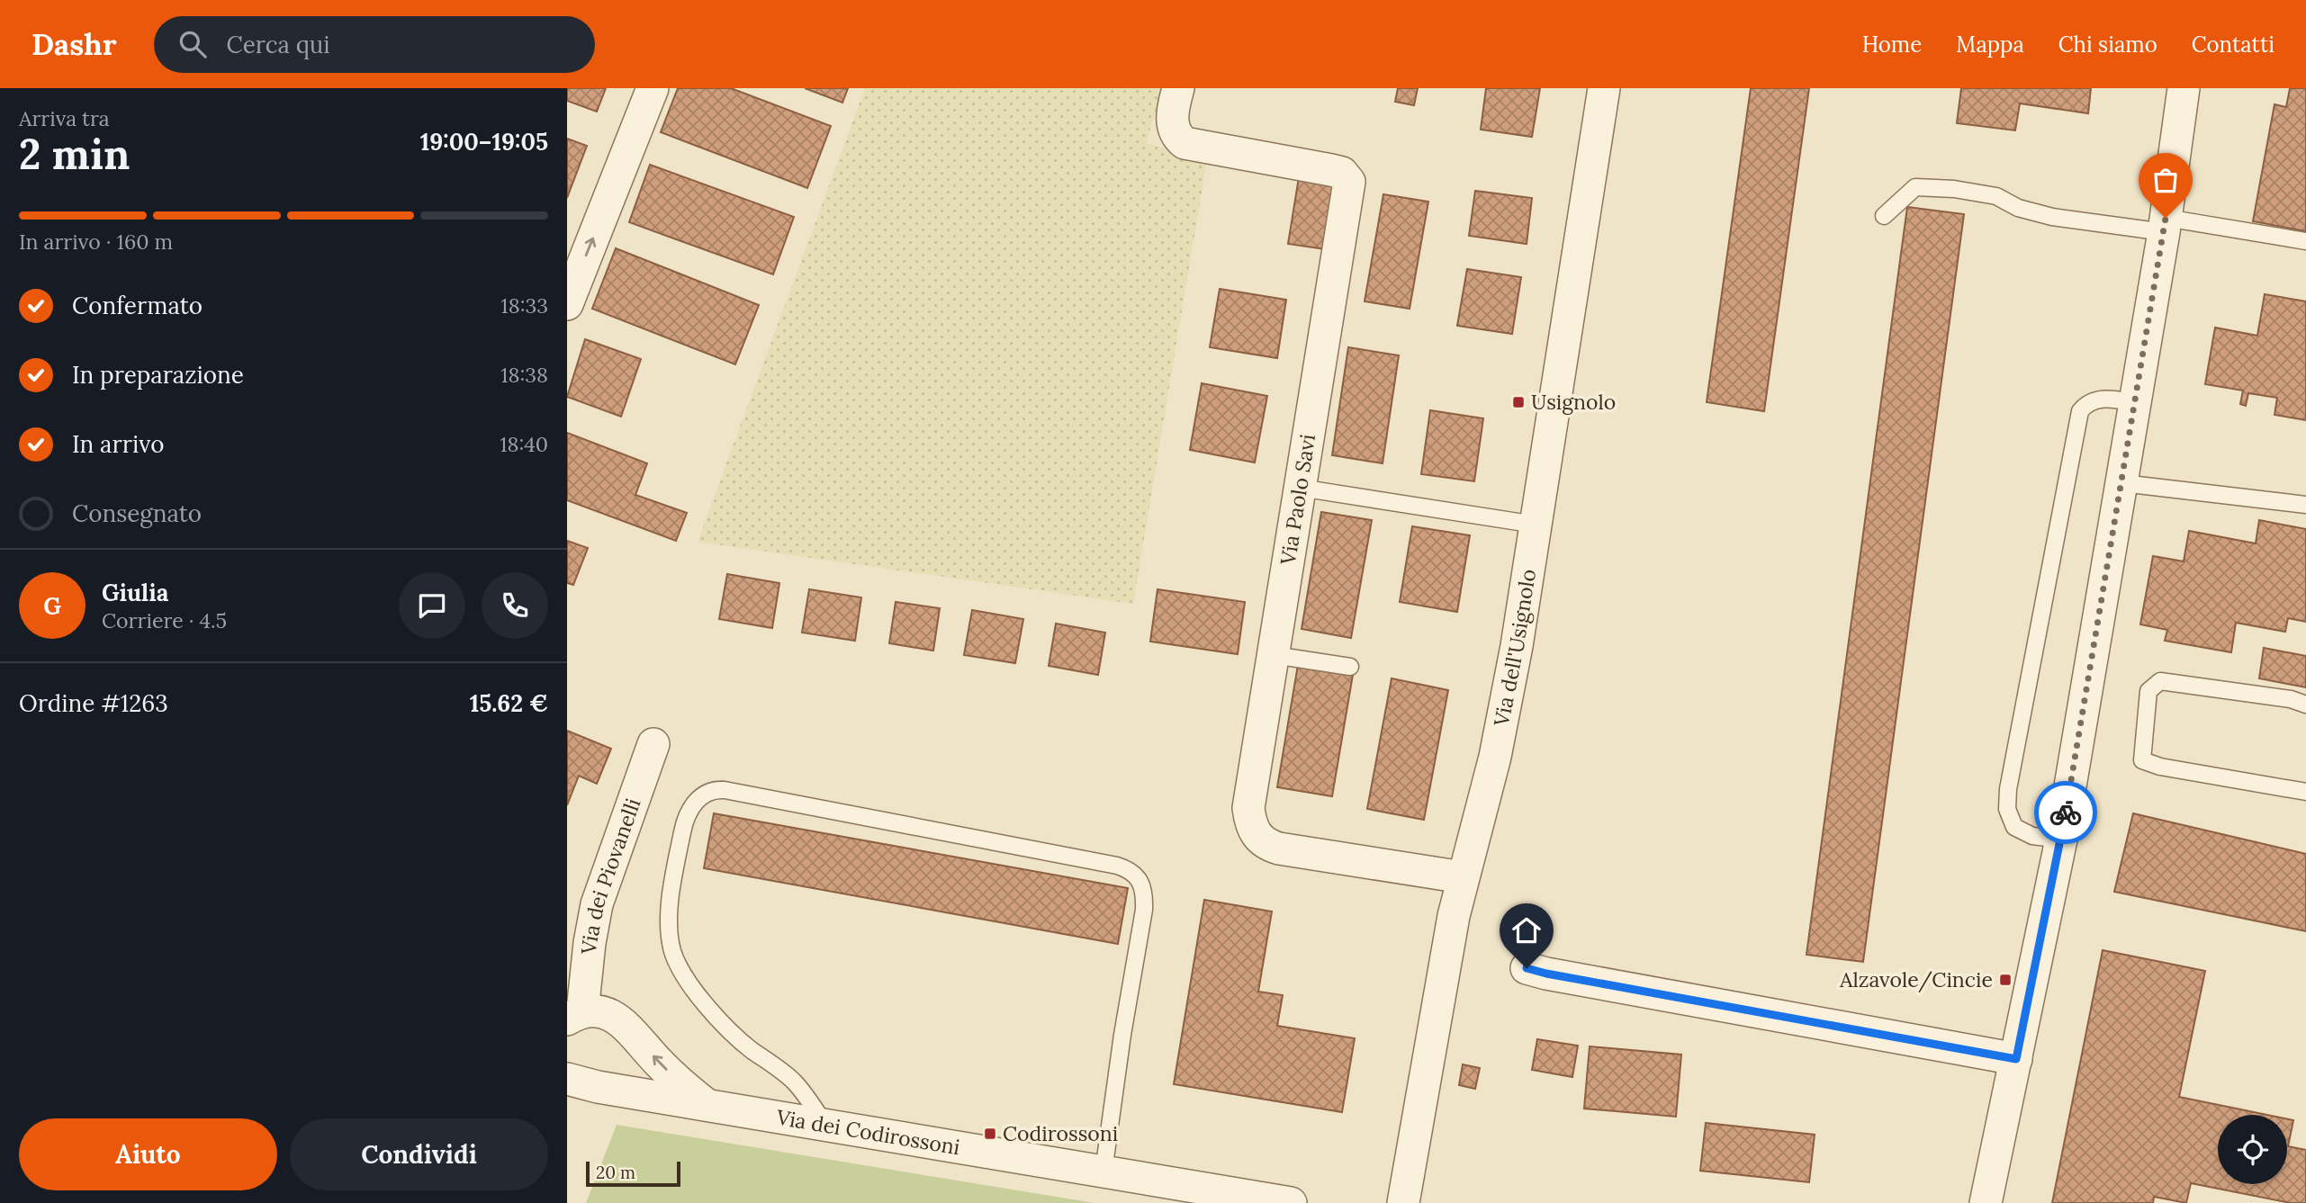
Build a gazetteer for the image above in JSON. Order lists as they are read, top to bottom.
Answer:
{
  "streets": {
    "street": [
      "Via Paolo Savi",
      "Via dell'Usignolo",
      "Via dei Piovanelli",
      "Via dei Codirossoni"
    ]
  },
  "crossings": [
    ["Via Paolo Savi", "Via dell'Usignolo"]
  ],
  "places": {
    "transit": ["Usignolo", "Alzavole/Cincie", "Codirossoni"]
  },
  "scale_bar": "20 m",
  "page": {
    "header": "Dashr",
    "search": "Cerca qui",
    "nav": [
      "Home",
      "Mappa",
      "Chi siamo",
      "Contatti"
    ],
    "heading": ["2 min", "Arriva tra", "19:00–19:05"],
    "panel": [
      "Giulia",
      "Corriere · 4.5",
      "Ordine #1263",
      "15.62 €"
    ],
    "bar": "In arrivo · 160 m",
    "list": [
      ["Confermato", "18:33"],
      ["In preparazione", "18:38"],
      ["In arrivo", "18:40"],
      "Consegnato"
    ],
    "round": "G",
    "buttons": ["Aiuto", "Condividi"],
    "scale": "20 m"
  }
}
